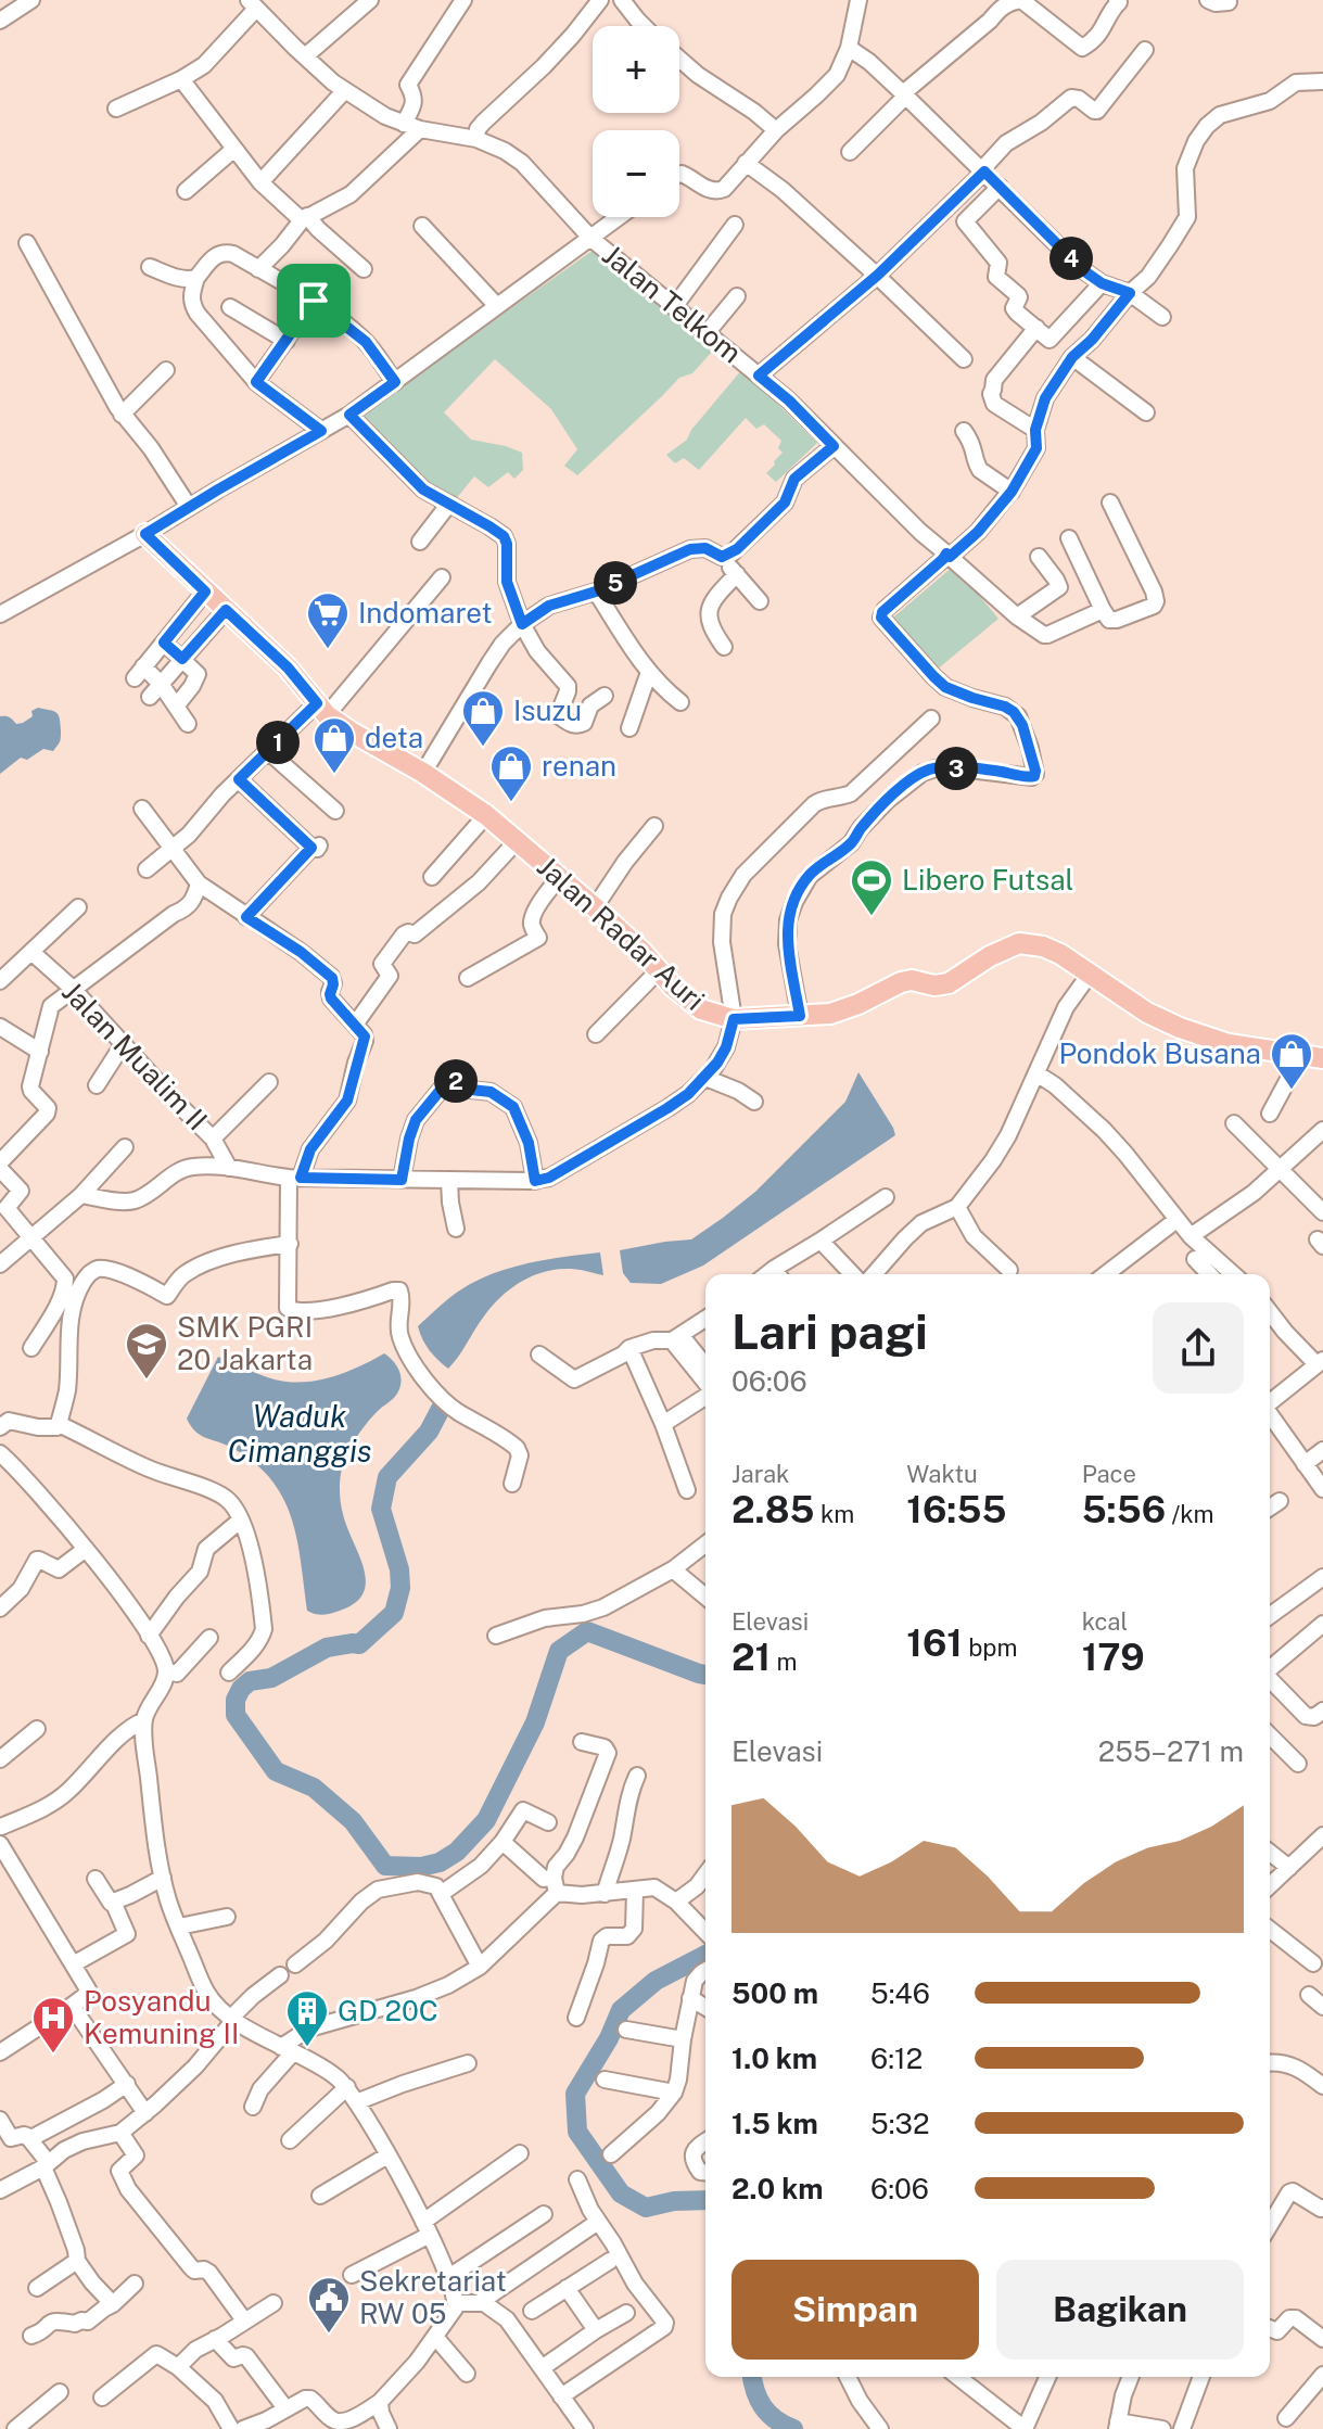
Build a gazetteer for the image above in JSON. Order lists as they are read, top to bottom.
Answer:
{
  "streets": {
    "main road": ["Jalan Radar Auri"],
    "street": ["Jalan Telkom", "Jalan Mualim II"]
  },
  "water": ["Waduk Cimanggis"],
  "places": {
    "supermarket": ["Indomaret"],
    "shop": [
      "Isuzu",
      "deta",
      "renan",
      "Pondok Busana"
    ],
    "sports": ["Libero Futsal"],
    "school or university": ["SMK PGRI 20 Jakarta"],
    "building": ["GD 20C"],
    "hospital": ["Posyandu Kemuning II"],
    "public building": ["Sekretariat RW 05"]
  },
  "page": {
    "map_buttons": ["+", "−"],
    "pins": [
      "4",
      "5",
      "1",
      "3",
      "2"
    ],
    "heading": ["Lari pagi", "06:06"],
    "stats": [
      ["Jarak", "2.85 km"],
      ["Waktu", "16:55"],
      ["Pace", "5:56 /km"],
      ["Elevasi", "21 m"],
      ["161 bpm"],
      ["kcal", "179"]
    ],
    "chart": ["Elevasi", "255–271 m"],
    "list": [
      {
        "name": "500 m",
        "note": "5:46"
      },
      {
        "name": "1.0 km",
        "note": "6:12"
      },
      {
        "name": "1.5 km",
        "note": "5:32"
      },
      {
        "name": "2.0 km",
        "note": "6:06"
      }
    ],
    "buttons": ["Simpan", "Bagikan"]
  }
}
